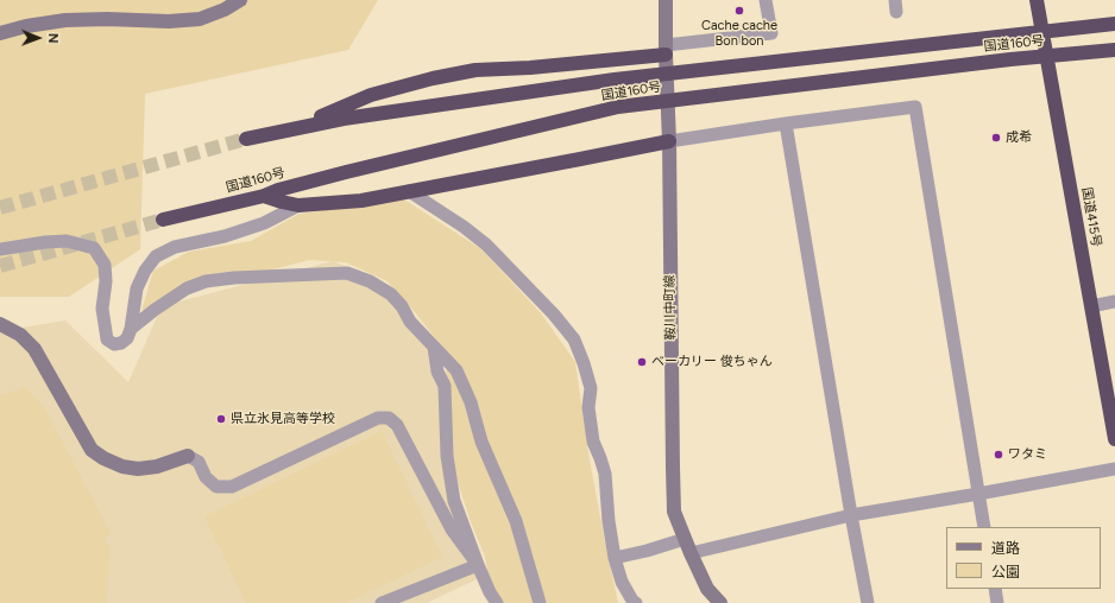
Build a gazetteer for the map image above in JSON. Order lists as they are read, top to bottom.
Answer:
{
  "streets": {
    "highway": ["国道160号", "国道415号"],
    "main road": ["鞍川中町線"]
  },
  "crossings": [
    ["国道160号", "国道415号"]
  ],
  "places": [
    "Cache cache Bon bon",
    "成希",
    "ベーカリー 俊ちゃん",
    "県立氷見高等学校",
    "ワタミ"
  ],
  "legend": ["道路", "公園"],
  "north": "right"
}
